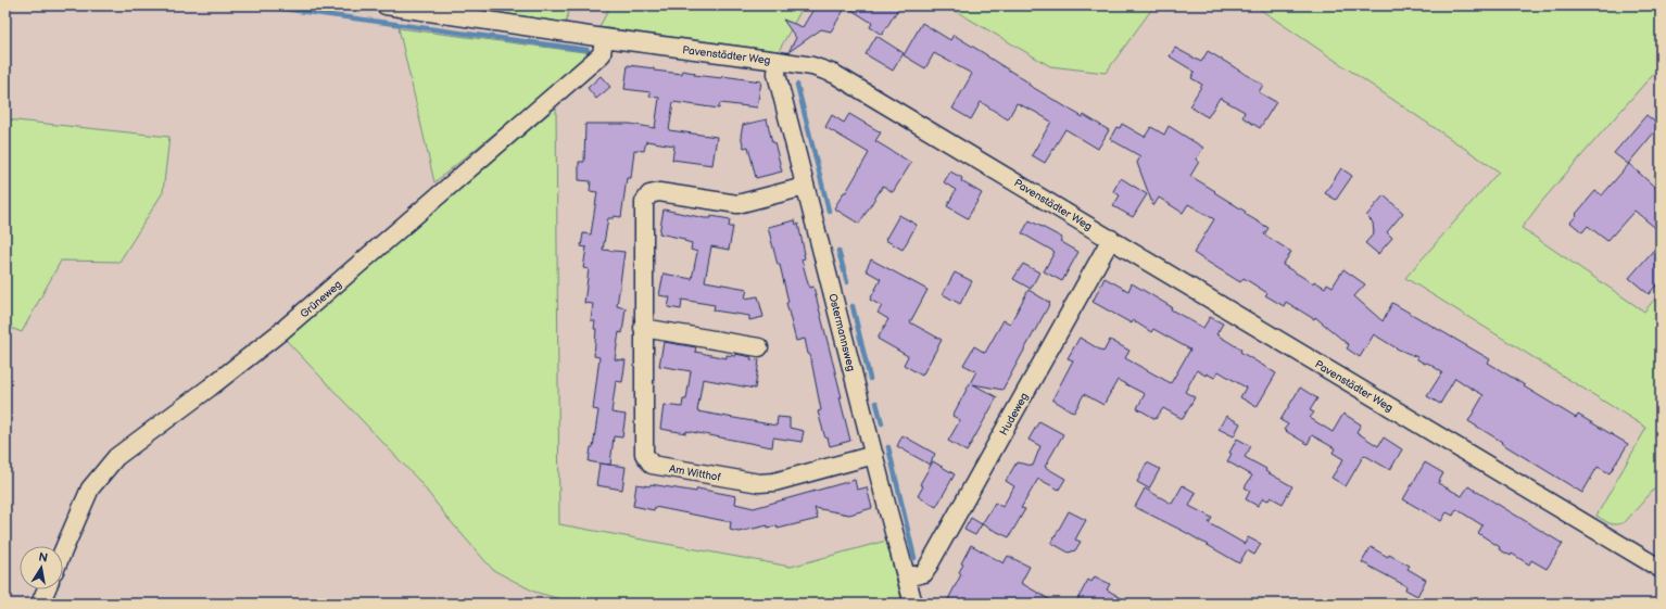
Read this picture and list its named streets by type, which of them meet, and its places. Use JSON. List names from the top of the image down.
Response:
{
  "streets": {
    "street": [
      "Pavenstädter Weg",
      "Grüneweg",
      "Ostermannsweg",
      "Hudeweg",
      "Am Witthof"
    ]
  },
  "crossings": [
    ["Pavenstädter Weg", "Grüneweg"],
    ["Pavenstädter Weg", "Ostermannsweg"],
    ["Pavenstädter Weg", "Hudeweg"],
    ["Ostermannsweg", "Hudeweg"],
    ["Ostermannsweg", "Am Witthof"]
  ],
  "north": "top"
}
